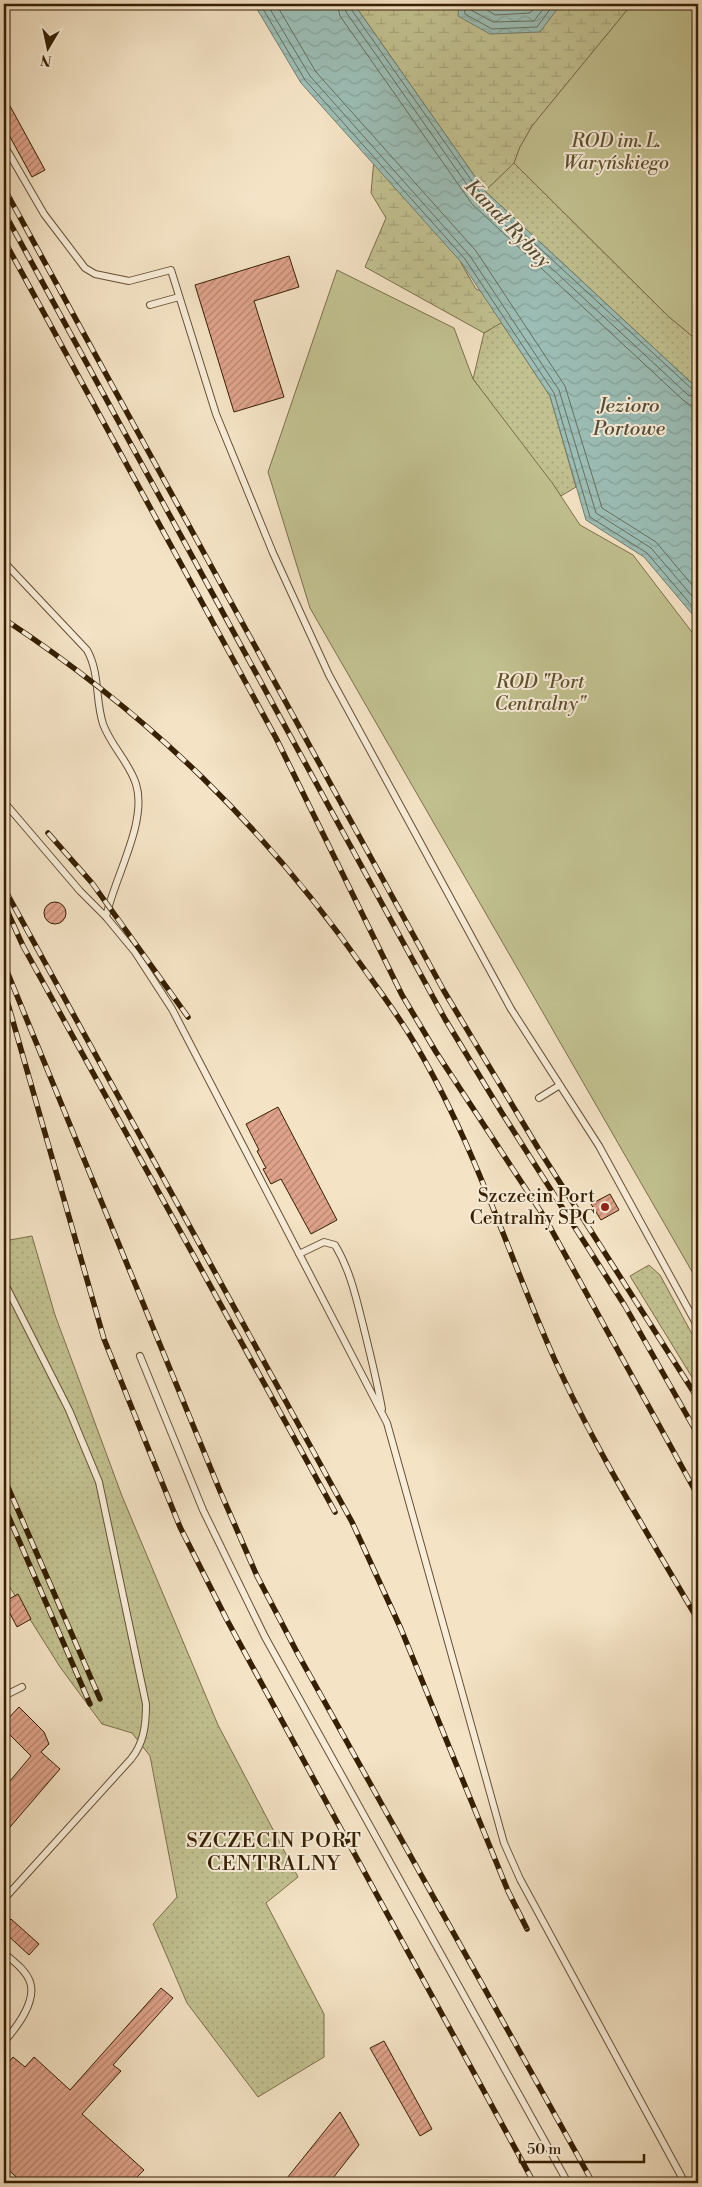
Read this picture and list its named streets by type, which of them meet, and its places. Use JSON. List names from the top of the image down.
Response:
{
  "districts": ["SZCZECIN PORT CENTRALNY"],
  "water": ["Kanał Rybny", "Jezioro Portowe"],
  "parks": ["ROD im. L. Waryńskiego", "ROD \"Port Centralny\""],
  "places": ["Szczecin Port Centralny SPC"],
  "scale_bar": "50 m",
  "north": "bottom"
}
